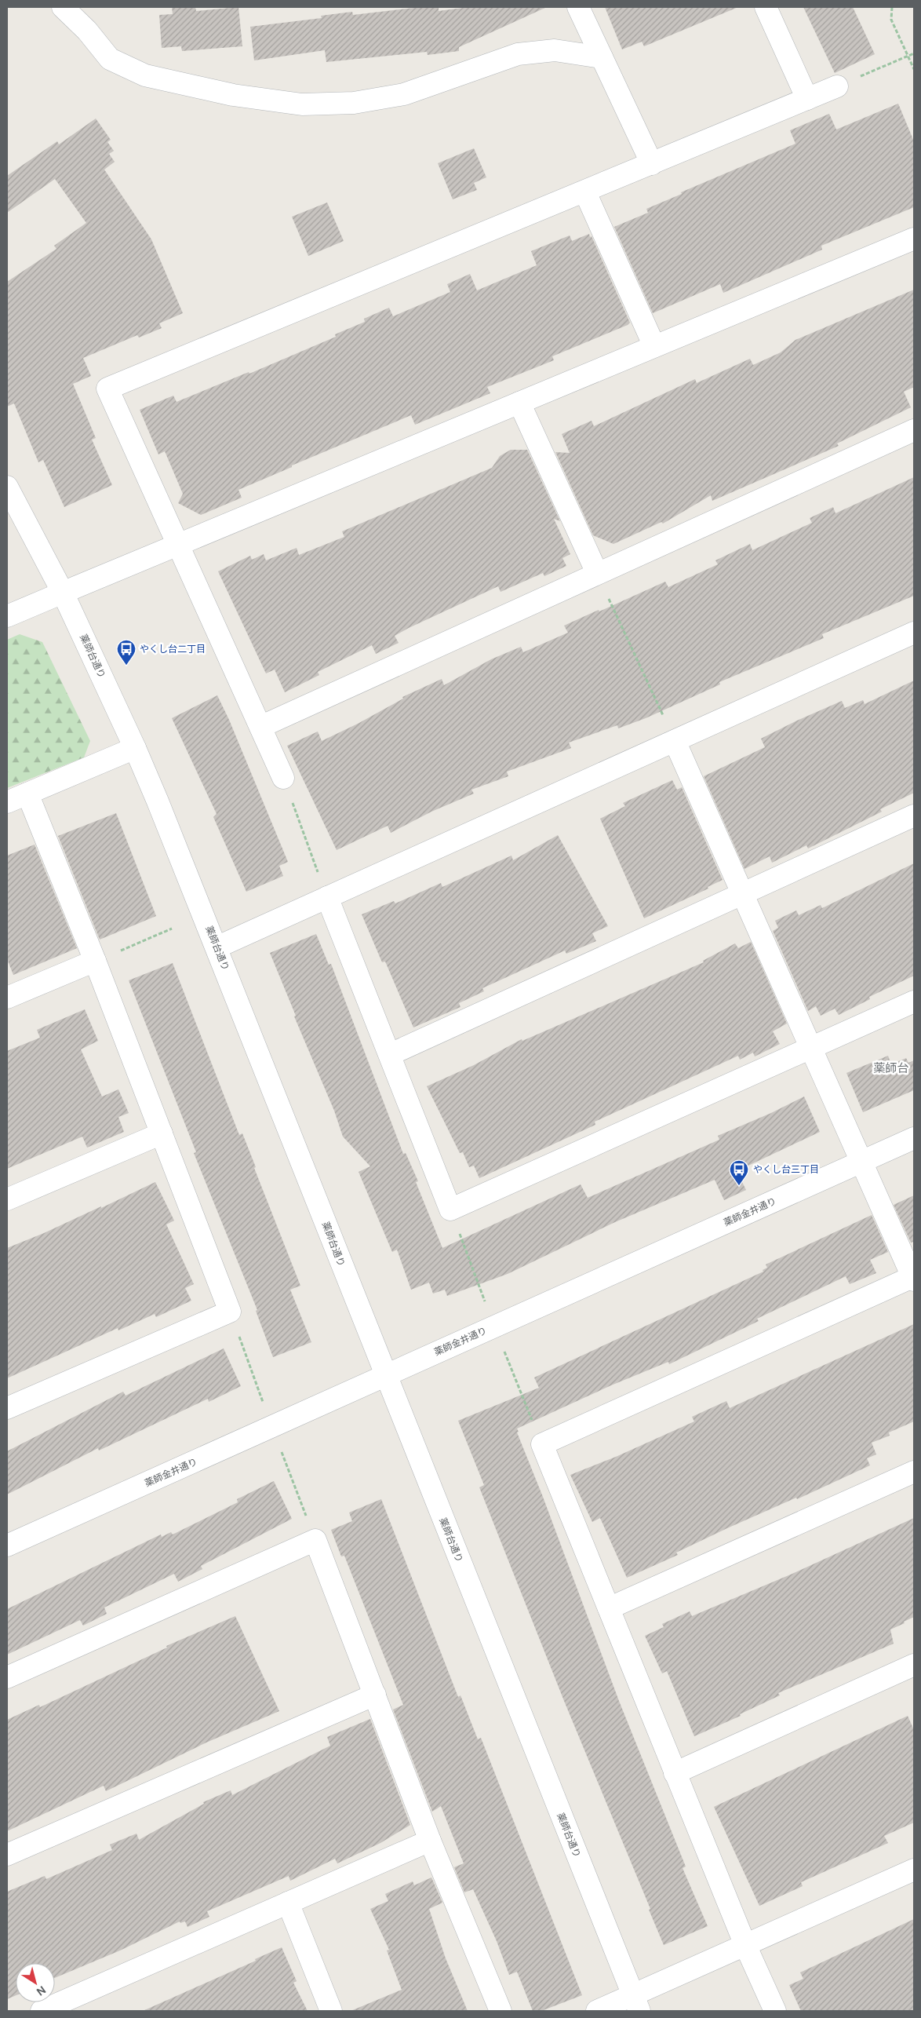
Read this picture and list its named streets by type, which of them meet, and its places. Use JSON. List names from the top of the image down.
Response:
{
  "streets": {
    "street": ["薬師台通り", "薬師金井通り"]
  },
  "crossings": [
    ["薬師台通り", "薬師金井通り"]
  ],
  "districts": ["薬師台"],
  "places": {
    "bus stop": ["やくし台二丁目", "やくし台三丁目"]
  },
  "north": "bottom right"
}
